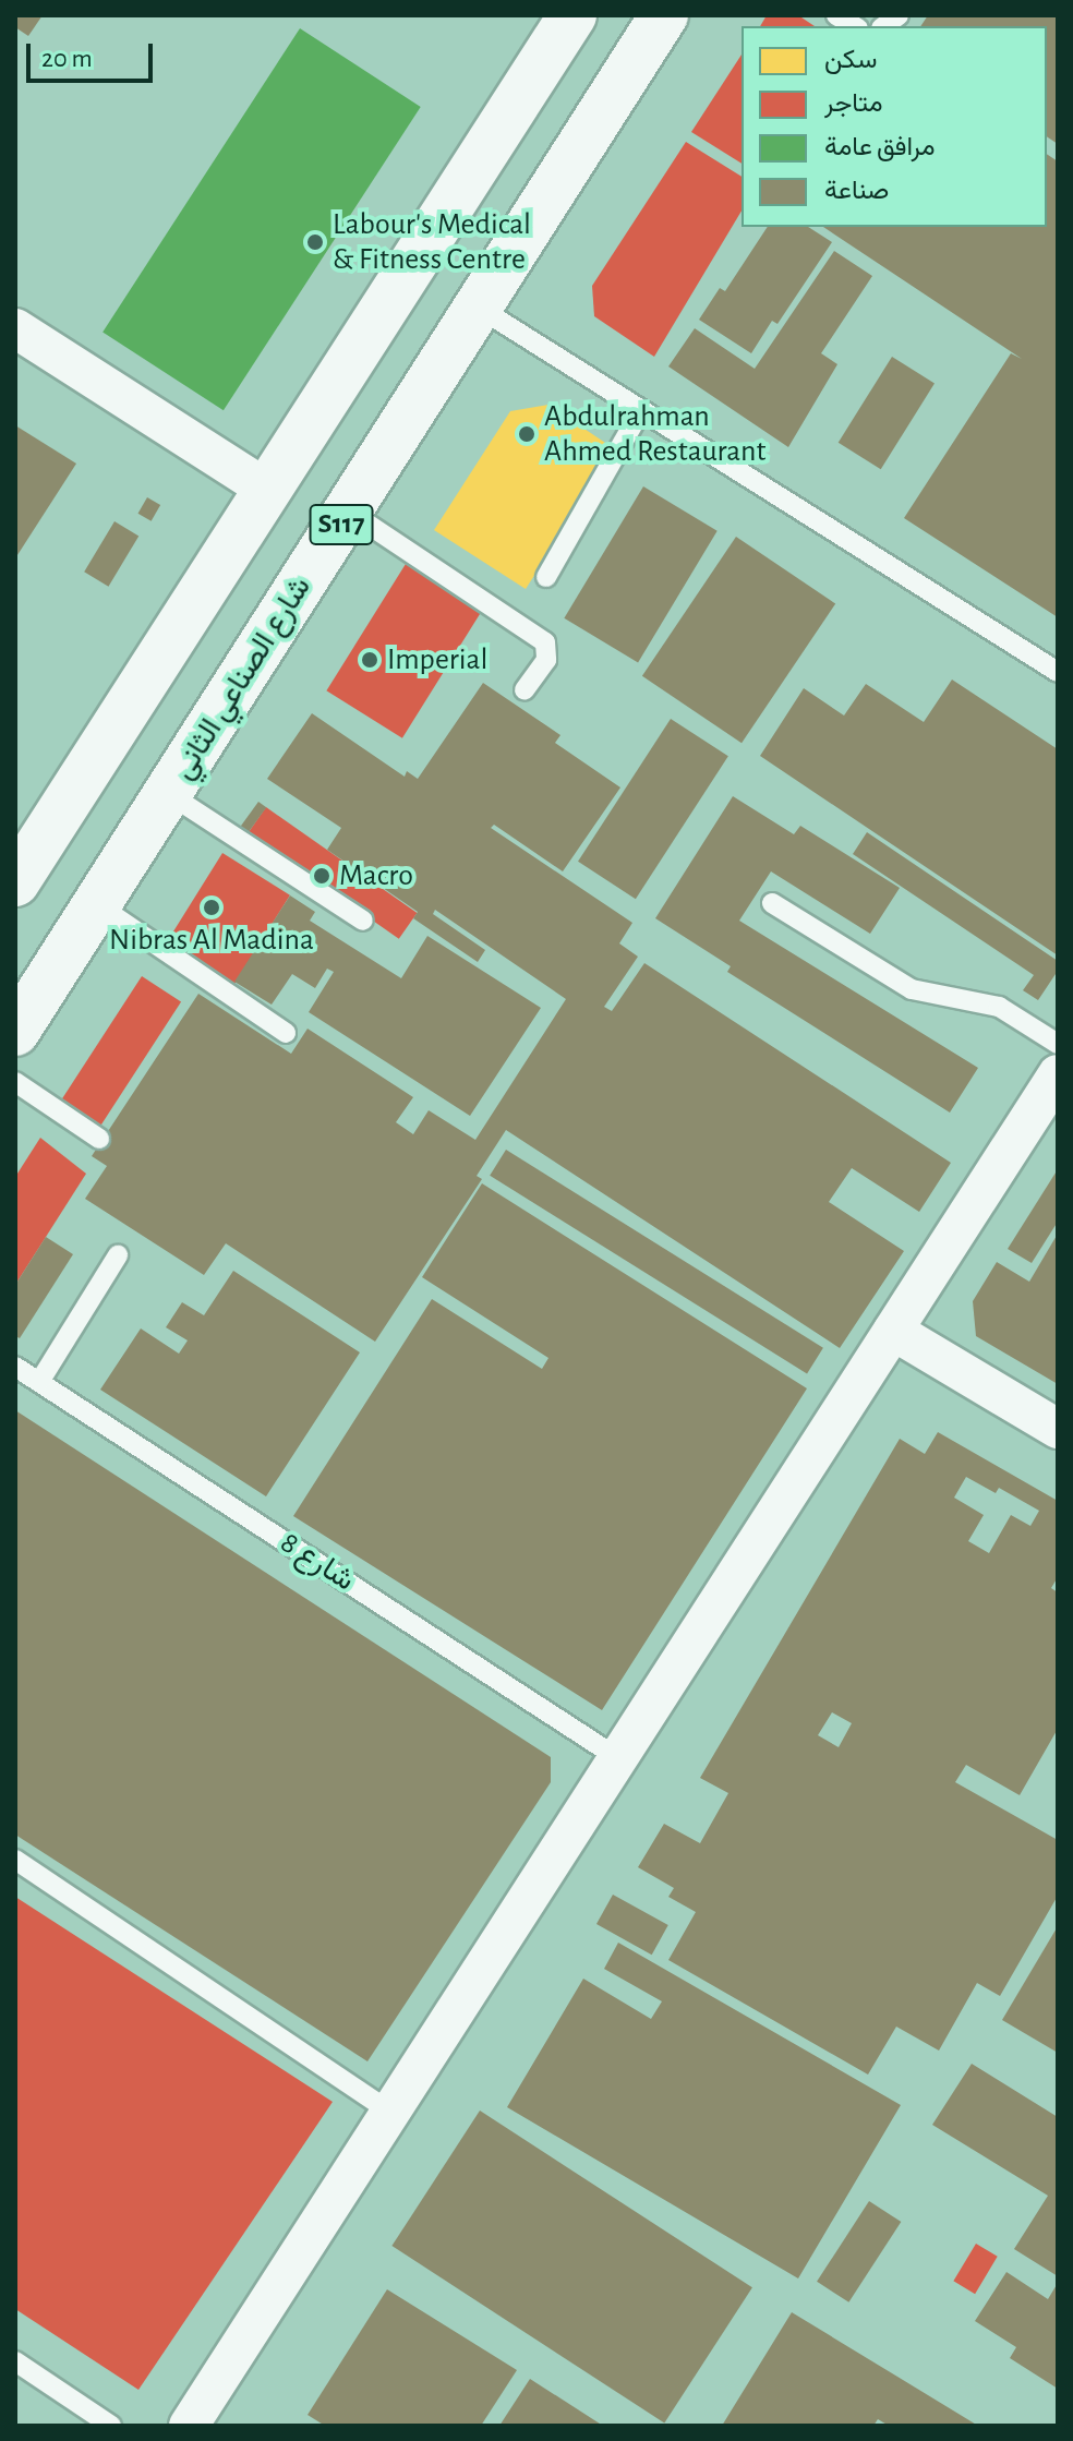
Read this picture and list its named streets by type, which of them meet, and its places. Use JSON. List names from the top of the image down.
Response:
{
  "streets": {
    "main road": ["S117", "شارع الصناعي الثاني"],
    "lane": ["شارع 8"]
  },
  "places": [
    "Labour's Medical & Fitness Centre",
    "Abdulrahman Ahmed Restaurant",
    "Imperial",
    "Macro",
    "Nibras Al Madina"
  ],
  "legend": [
    "سكن",
    "متاجر",
    "مرافق عامة",
    "صناعة"
  ],
  "scale_bar": "20 m"
}
